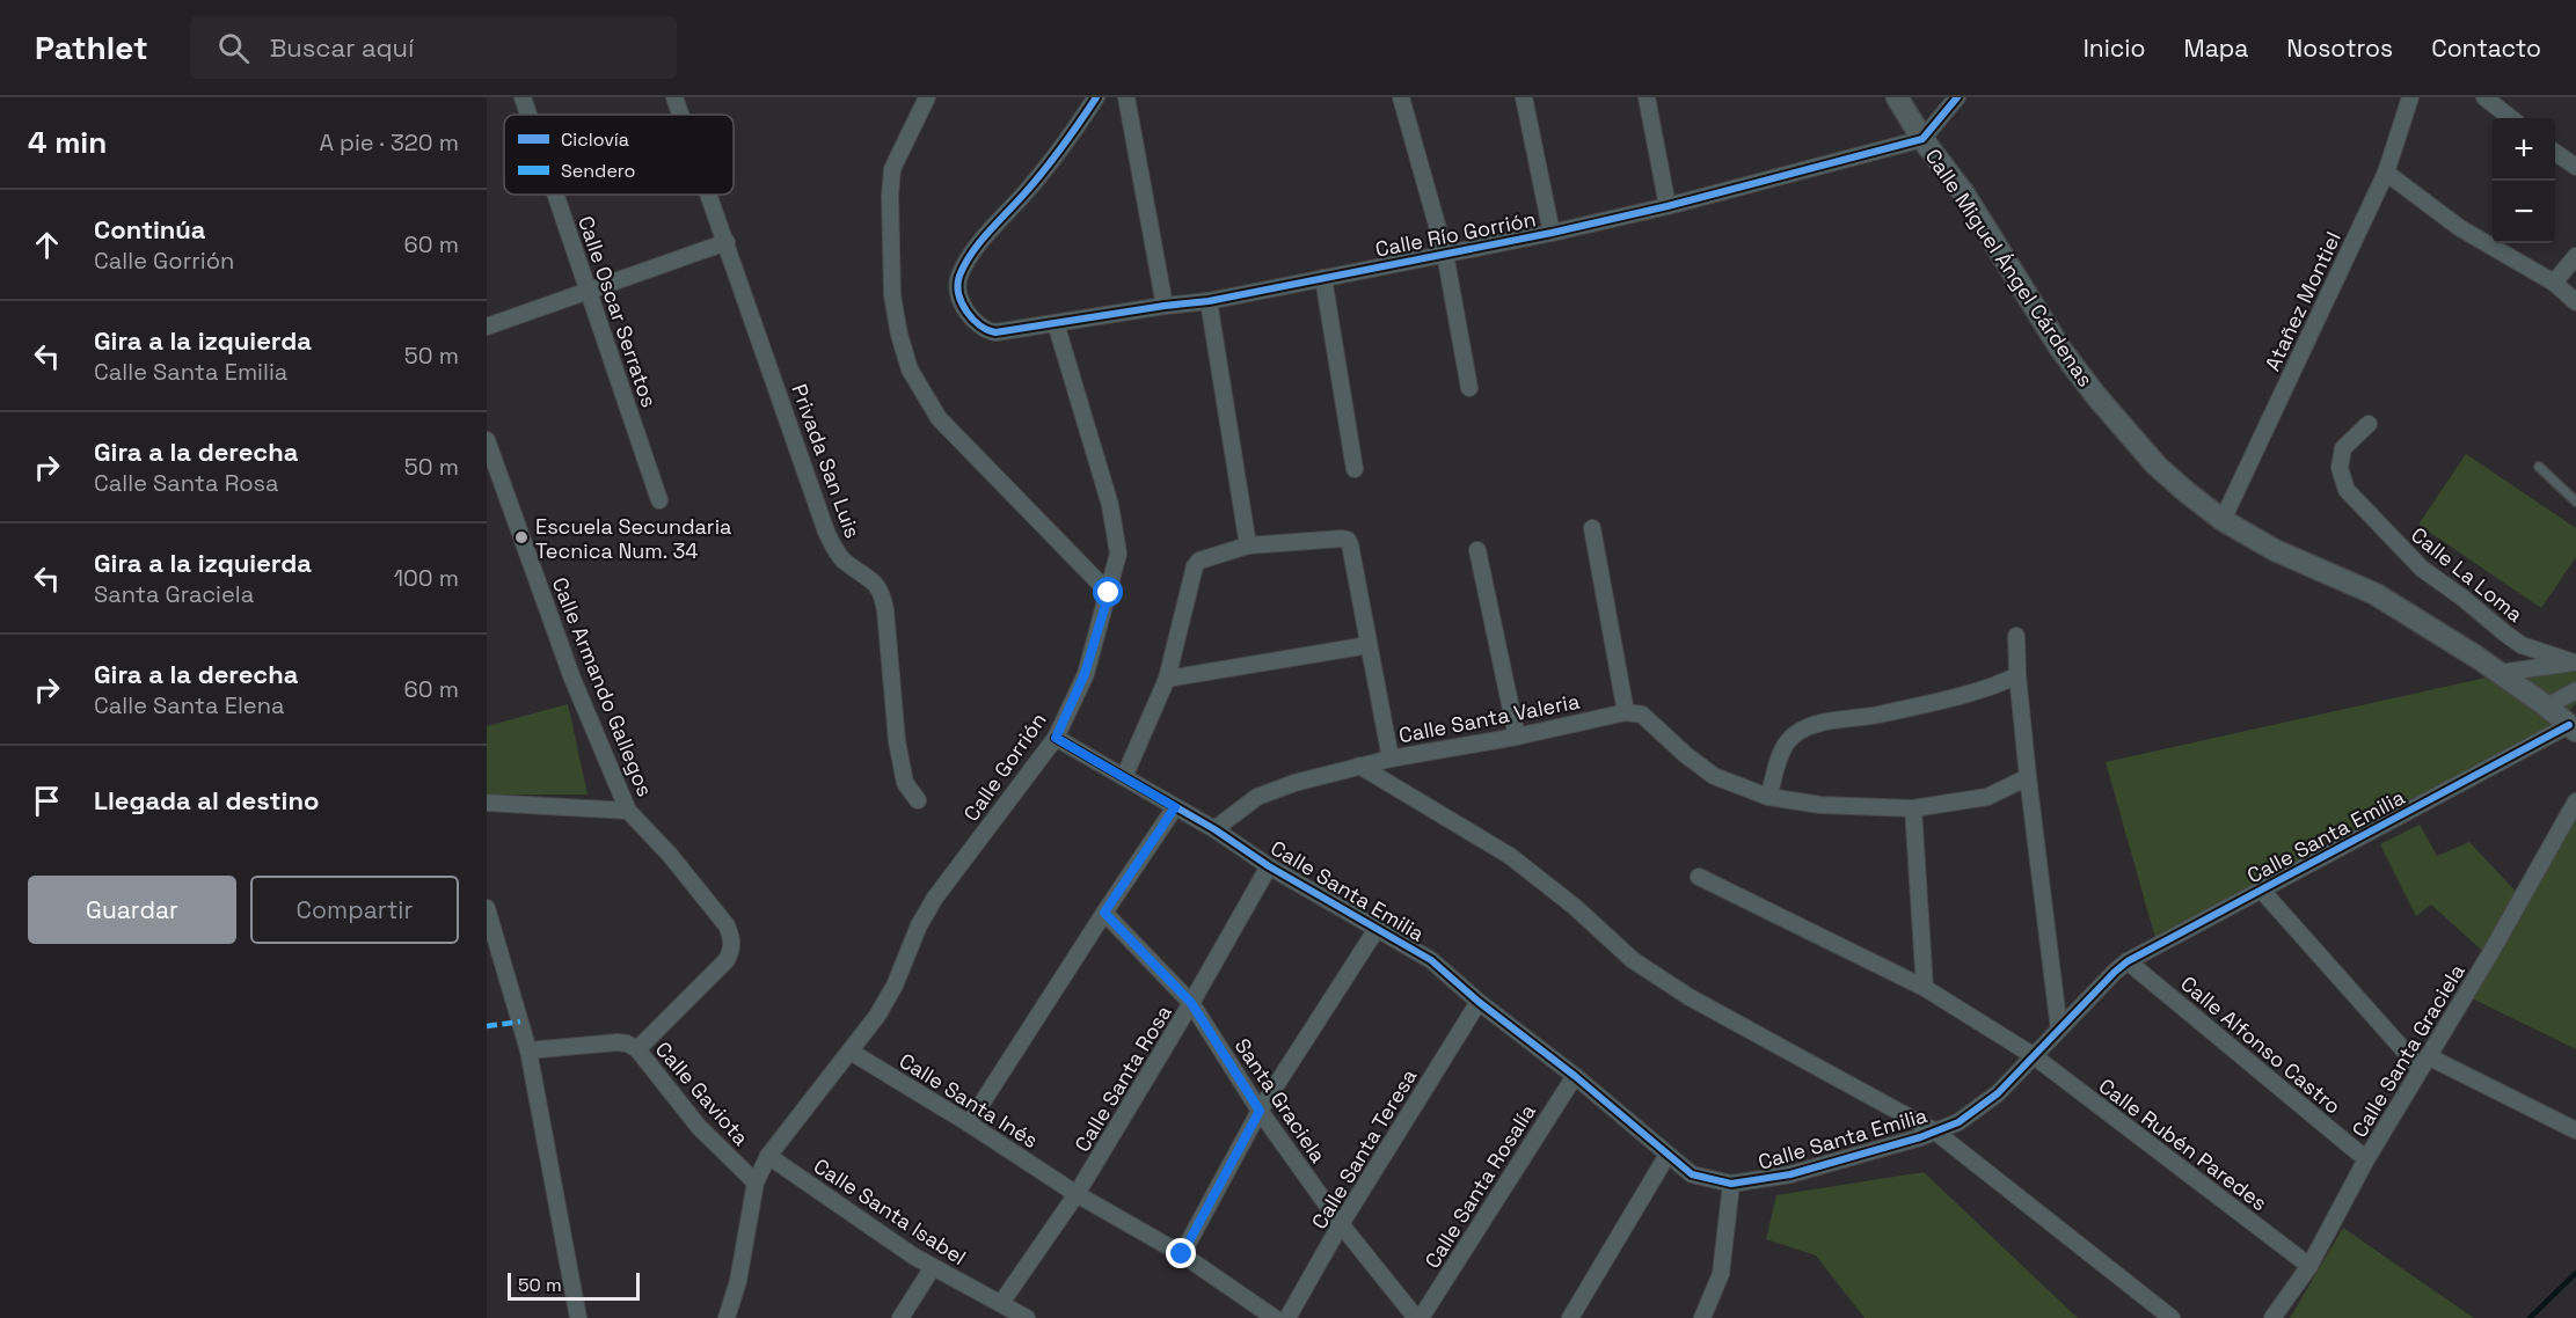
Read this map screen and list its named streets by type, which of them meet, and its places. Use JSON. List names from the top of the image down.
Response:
{
  "streets": {
    "street": [
      "Calle Río Gorrión",
      "Calle Miguel Ángel Cárdenas",
      "Atañez Montiel",
      "Calle Oscar Serratos",
      "Privada San Luis",
      "Calle La Loma",
      "Calle Armando Gallegos",
      "Calle Santa Valeria",
      "Calle Gorrión",
      "Calle Santa Emilia",
      "Calle Alfonso Castro",
      "Calle Santa Graciela",
      "Calle Santa Rosa",
      "Calle Gaviota",
      "Calle Santa Inés",
      "Santa Graciela",
      "Calle Rubén Paredes",
      "Calle Santa Teresa",
      "Calle Santa Rosalía",
      "Calle Santa Isabel"
    ]
  },
  "crossings": [
    ["Calle Río Gorrión", "Calle Miguel Ángel Cárdenas"],
    ["Calle Río Gorrión", "Calle Gorrión"],
    ["Calle Miguel Ángel Cárdenas", "Atañez Montiel"],
    ["Calle Miguel Ángel Cárdenas", "Calle Santa Emilia"],
    ["Calle Armando Gallegos", "Calle Gaviota"],
    ["Calle Santa Valeria", "Calle Santa Emilia"],
    ["Calle Gorrión", "Calle Santa Emilia"],
    ["Calle Gorrión", "Calle Gaviota"],
    ["Calle Gorrión", "Calle Santa Inés"],
    ["Calle Gorrión", "Calle Santa Isabel"],
    ["Calle Santa Emilia", "Calle Alfonso Castro"],
    ["Calle Santa Emilia", "Calle Santa Rosa"],
    ["Calle Santa Emilia", "Calle Rubén Paredes"],
    ["Calle Santa Emilia", "Calle Santa Teresa"],
    ["Calle Santa Emilia", "Calle Santa Rosalía"],
    ["Calle Alfonso Castro", "Calle Santa Graciela"],
    ["Calle Santa Graciela", "Calle Rubén Paredes"],
    ["Calle Santa Rosa", "Calle Santa Inés"],
    ["Calle Santa Rosa", "Santa Graciela"],
    ["Calle Santa Rosa", "Calle Santa Isabel"],
    ["Santa Graciela", "Calle Santa Teresa"],
    ["Santa Graciela", "Calle Santa Rosalía"]
  ],
  "places": ["Escuela Secundaria Tecnica Num. 34"],
  "legend": ["Ciclovía", "Sendero"],
  "scale_bar": "50 m",
  "page": {
    "header": "Pathlet",
    "search": "Buscar aquí",
    "nav": [
      "Inicio",
      "Mapa",
      "Nosotros",
      "Contacto"
    ],
    "heading": ["4 min", "A pie · 320 m"],
    "map_buttons": ["+", "−"],
    "list": [
      ["Continúa", "Calle Gorrión", "60 m"],
      ["Gira a la izquierda", "Calle Santa Emilia", "50 m"],
      ["Gira a la derecha", "Calle Santa Rosa", "50 m"],
      ["Gira a la izquierda", "Santa Graciela", "100 m"],
      ["Gira a la derecha", "Calle Santa Elena", "60 m"],
      "Llegada al destino"
    ],
    "buttons": ["Guardar", "Compartir"],
    "scale": "50 m"
  }
}
